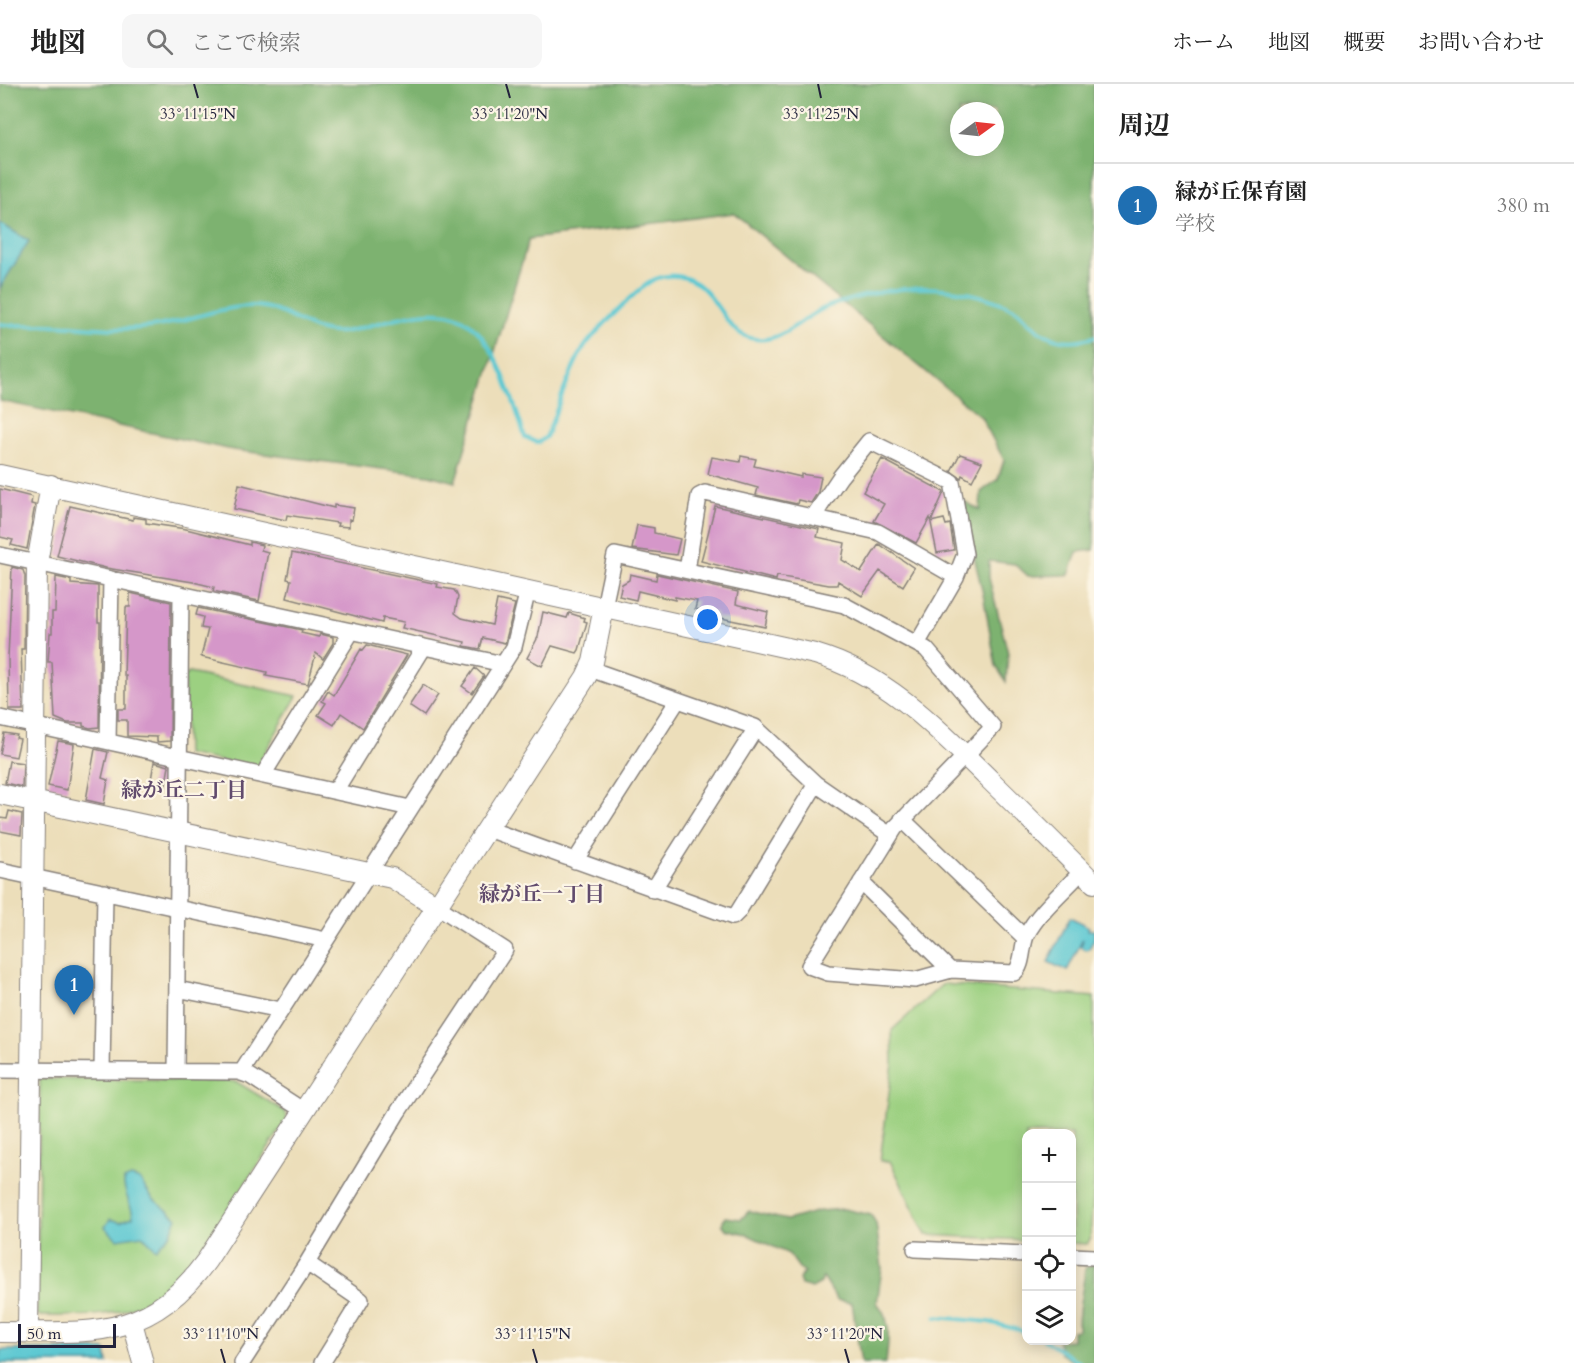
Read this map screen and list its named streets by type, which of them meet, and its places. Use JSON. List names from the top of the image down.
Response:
{
  "districts": ["緑が丘二丁目", "緑が丘一丁目"],
  "scale_bar": "50 m",
  "north": "right",
  "page": {
    "header": "地図",
    "search": "ここで検索",
    "nav": [
      "ホーム",
      "地図",
      "概要",
      "お問い合わせ"
    ],
    "heading": "周辺",
    "list": [
      {
        "mark": "1",
        "name": "緑が丘保育園",
        "note": "学校",
        "value": "380 m"
      }
    ],
    "pins": "1",
    "map_buttons": ["+", "−"],
    "scale": "50 m"
  },
  "coordinates": [
    "33°11'15\"N",
    "33°11'20\"N",
    "33°11'25\"N",
    "33°11'10\"N"
  ]
}
